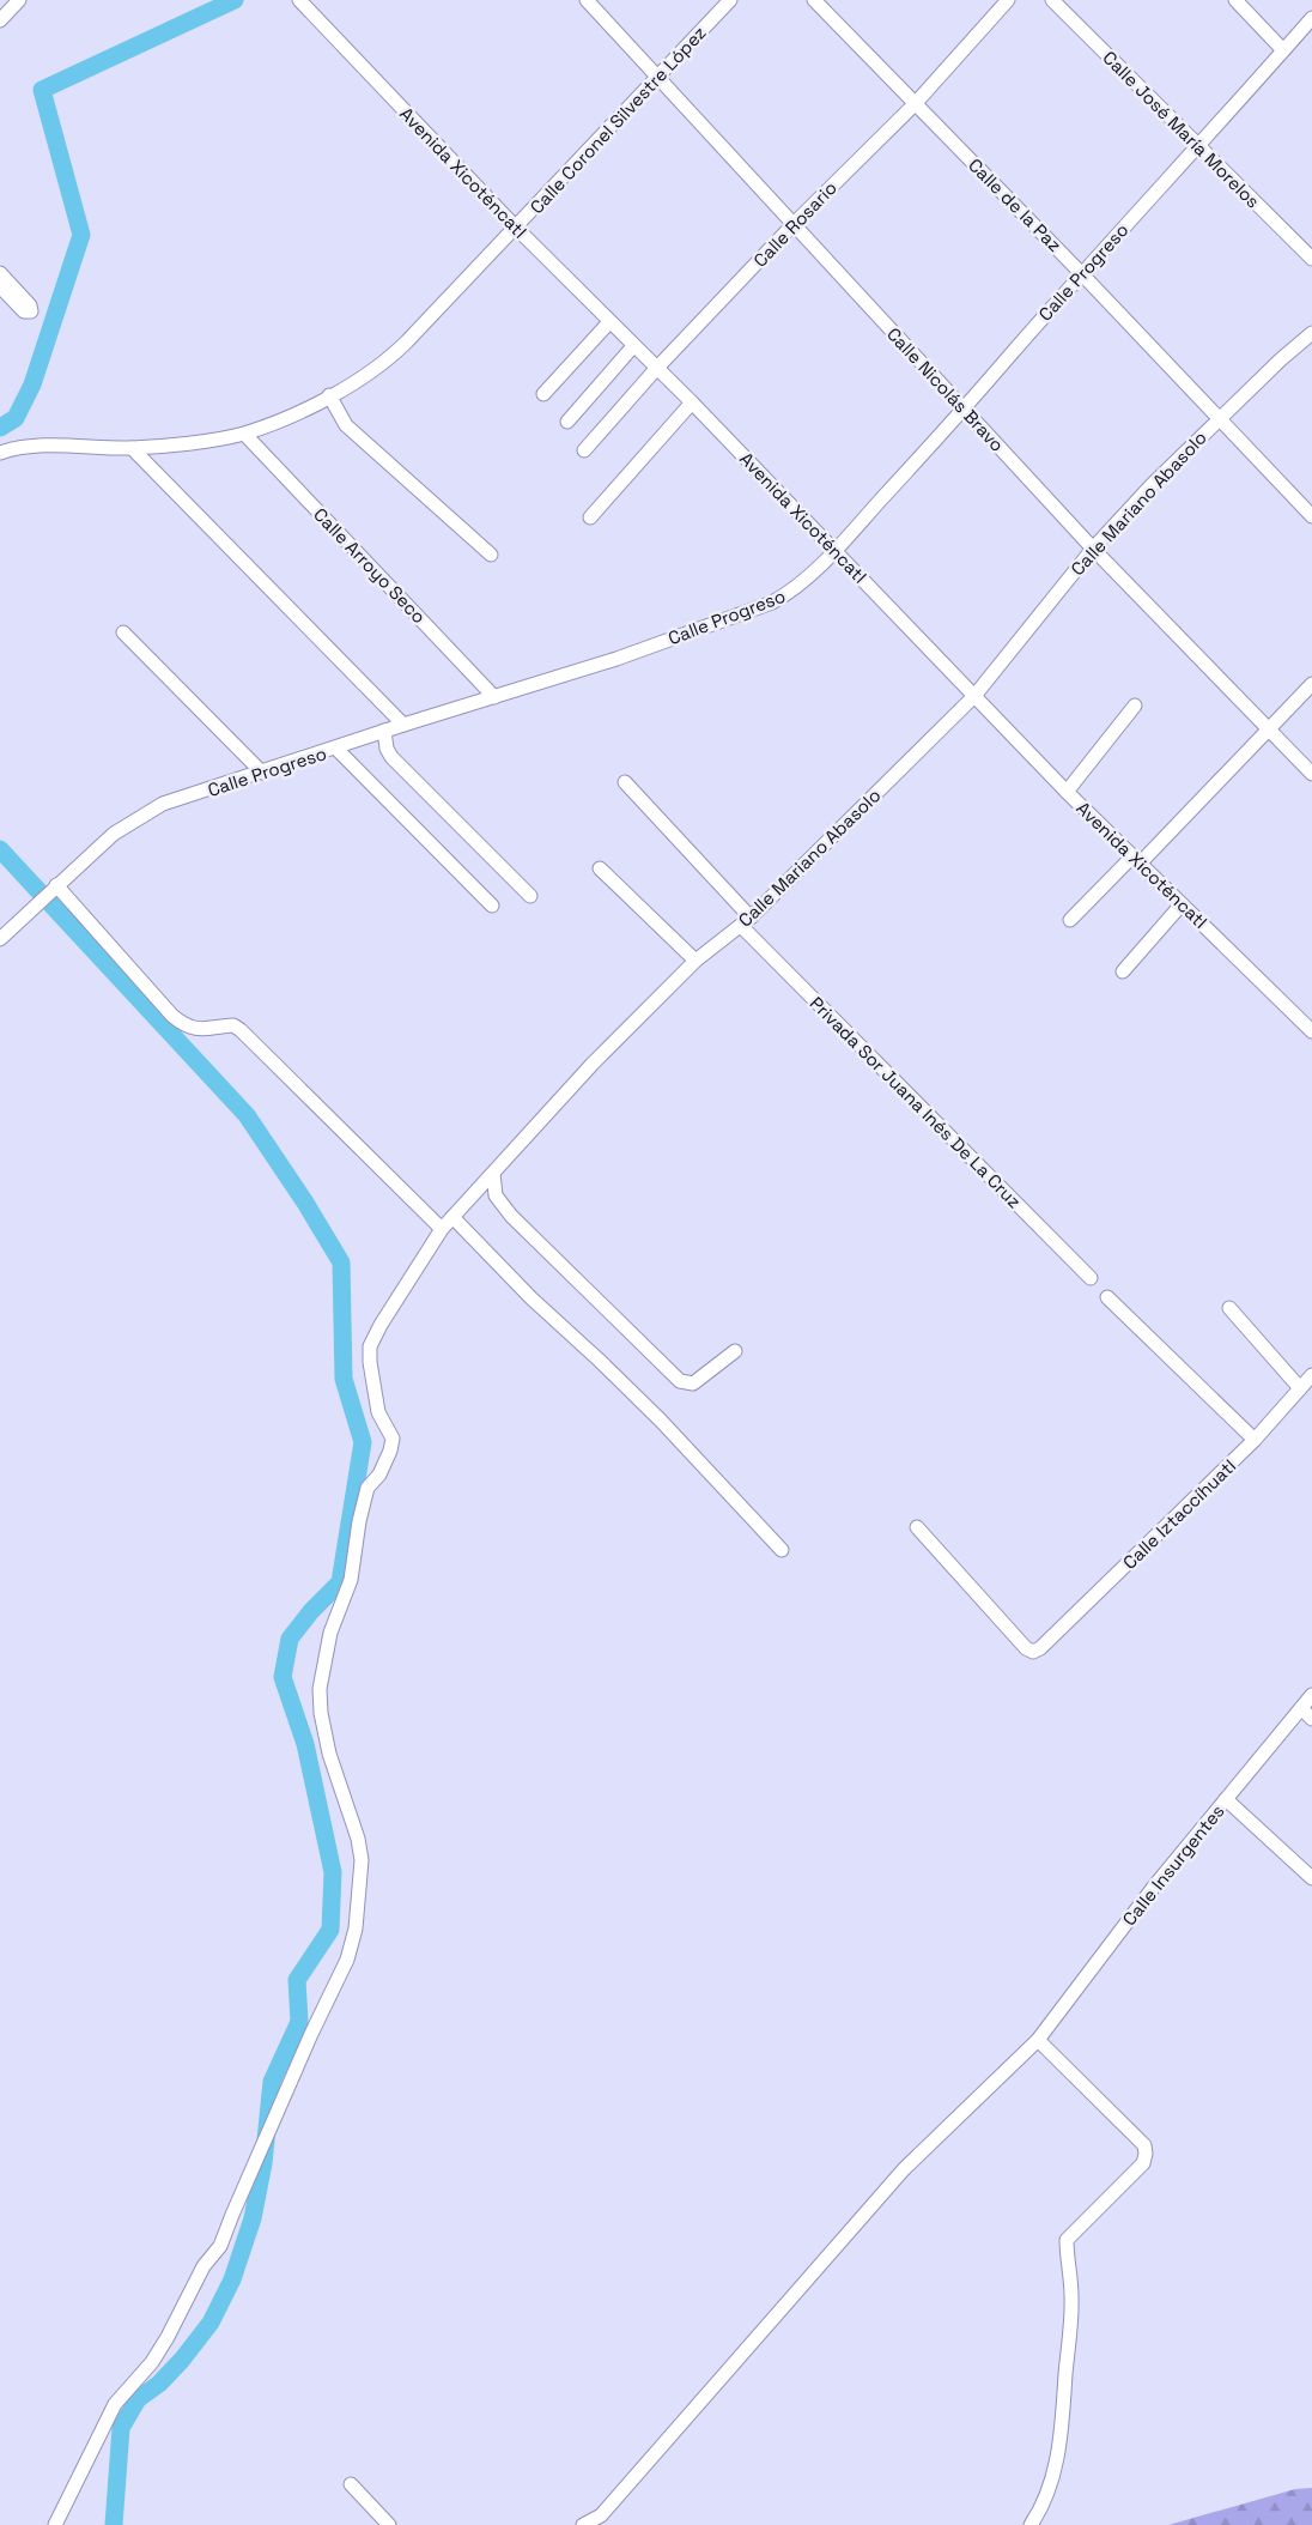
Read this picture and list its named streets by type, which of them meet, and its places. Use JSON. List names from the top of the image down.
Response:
{
  "streets": {
    "street": [
      "Calle Coronel Silvestre López",
      "Calle José María Morelos",
      "Avenida Xicoténcatl",
      "Calle de la Paz",
      "Calle Rosario",
      "Calle Progreso",
      "Calle Nicolás Bravo",
      "Calle Mariano Abasolo",
      "Calle Arroyo Seco",
      "Privada Sor Juana Inés De La Cruz",
      "Calle Iztaccíhuatl",
      "Calle Insurgentes"
    ]
  },
  "crossings": [
    ["Calle Coronel Silvestre López", "Avenida Xicoténcatl"],
    ["Calle Coronel Silvestre López", "Calle Nicolás Bravo"],
    ["Calle Coronel Silvestre López", "Calle Arroyo Seco"],
    ["Calle José María Morelos", "Calle Progreso"],
    ["Avenida Xicoténcatl", "Calle Rosario"],
    ["Avenida Xicoténcatl", "Calle Progreso"],
    ["Avenida Xicoténcatl", "Calle Mariano Abasolo"],
    ["Calle de la Paz", "Calle Rosario"],
    ["Calle de la Paz", "Calle Progreso"],
    ["Calle de la Paz", "Calle Mariano Abasolo"],
    ["Calle Rosario", "Calle Nicolás Bravo"],
    ["Calle Progreso", "Calle Nicolás Bravo"],
    ["Calle Progreso", "Calle Arroyo Seco"],
    ["Calle Nicolás Bravo", "Calle Mariano Abasolo"],
    ["Calle Mariano Abasolo", "Privada Sor Juana Inés De La Cruz"]
  ]
}
